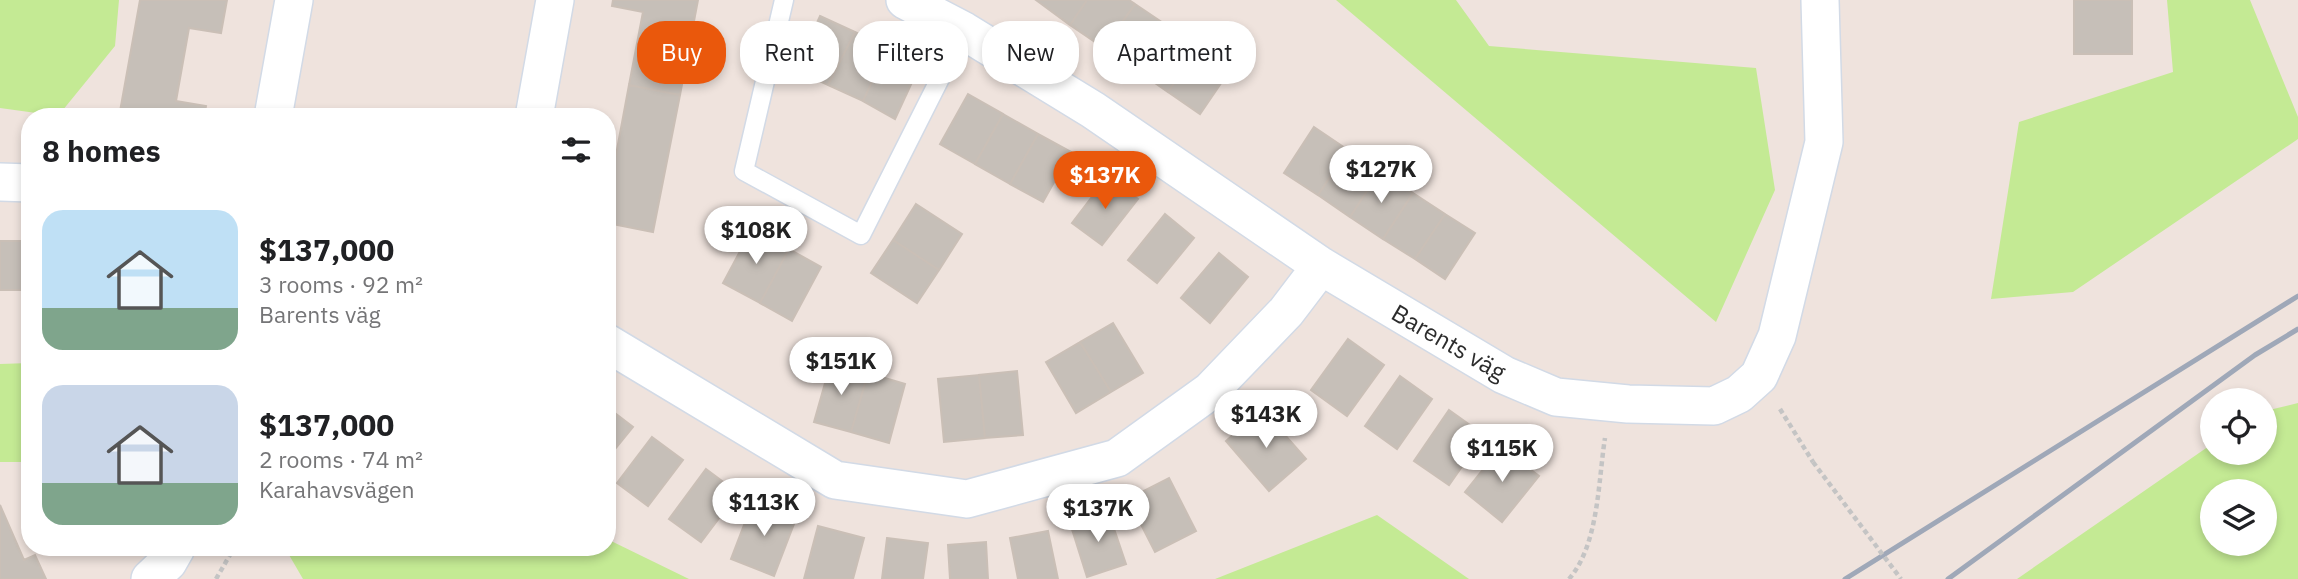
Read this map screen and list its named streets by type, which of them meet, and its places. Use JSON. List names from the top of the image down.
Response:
{
  "streets": {
    "street": ["Barents väg"]
  },
  "page": {
    "chip": [
      "Buy",
      "Rent",
      "Filters",
      "New",
      "Apartment"
    ],
    "heading": "8 homes",
    "price": [
      "$127K",
      "$137K",
      "$108K",
      "$151K",
      "$143K",
      "$115K",
      "$113K",
      "$137K"
    ],
    "list": [
      {
        "name": "$137,000",
        "note": "3 rooms · 92 m² · Barents väg"
      },
      {
        "name": "$137,000",
        "note": "2 rooms · 74 m² · Karahavsvägen"
      }
    ]
  }
}
